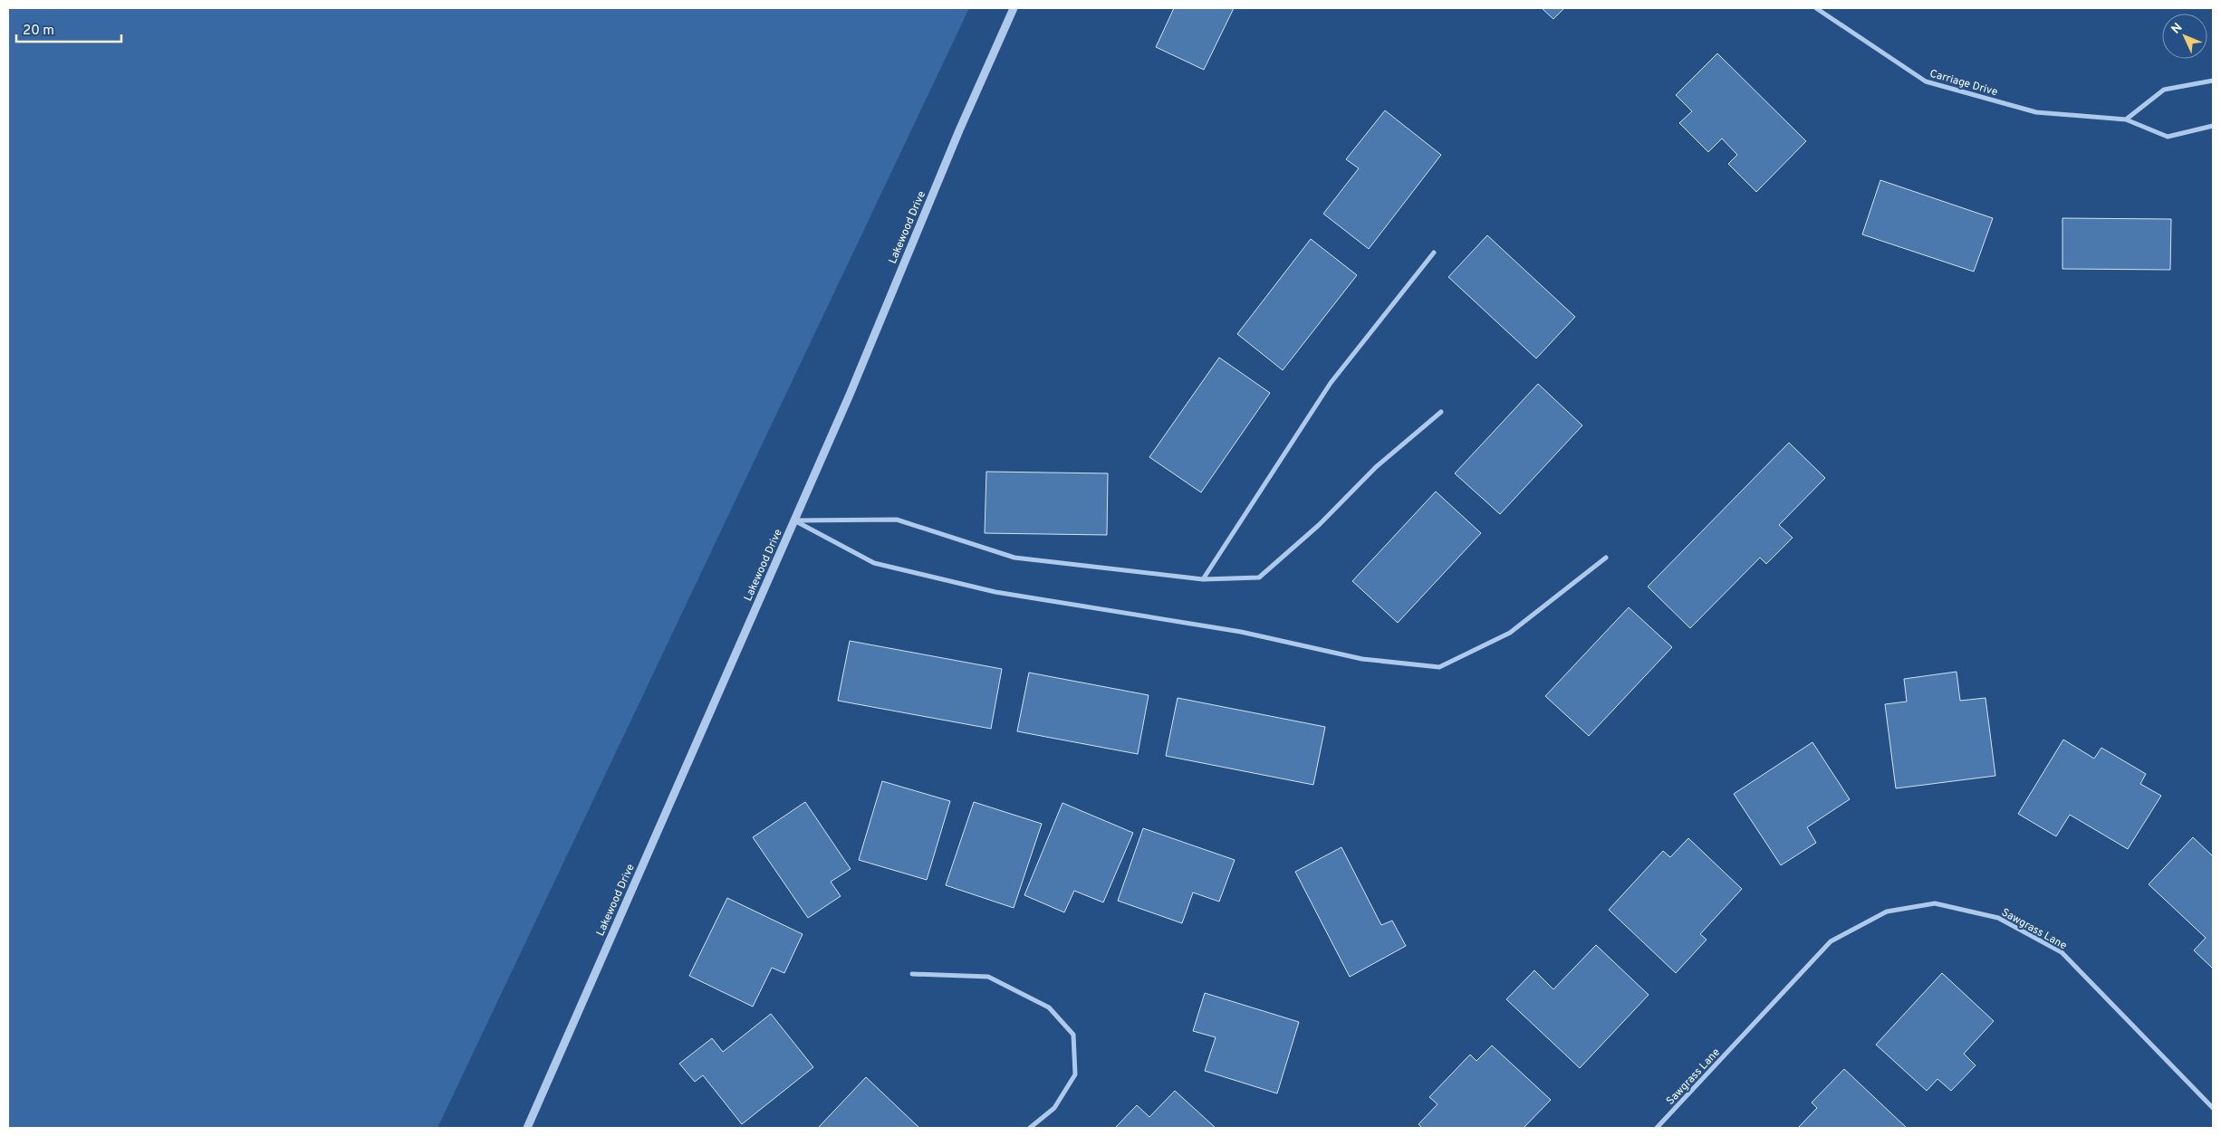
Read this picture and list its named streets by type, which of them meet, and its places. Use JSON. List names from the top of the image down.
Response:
{
  "streets": {
    "street": ["Carriage Drive", "Lakewood Drive", "Sawgrass Lane"]
  },
  "scale_bar": "20 m",
  "north": "top left"
}
